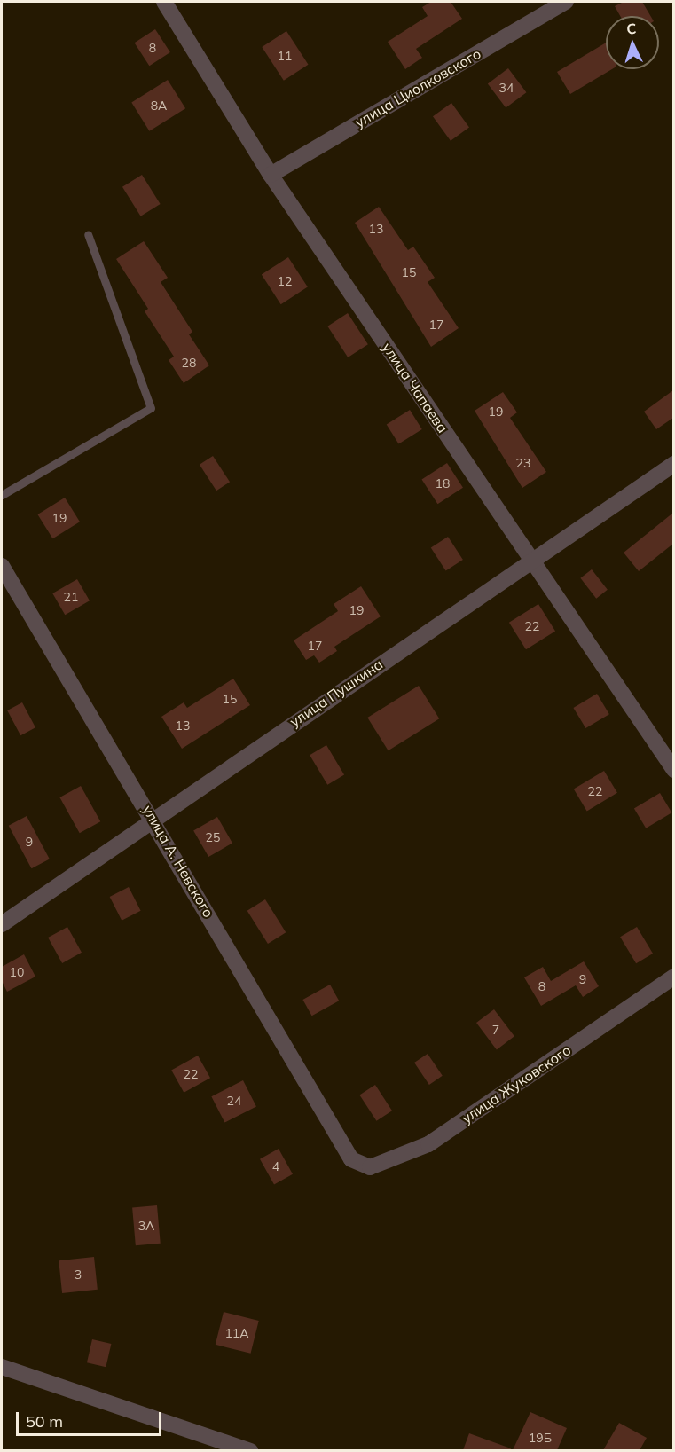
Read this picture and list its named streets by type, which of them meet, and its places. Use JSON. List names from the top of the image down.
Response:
{
  "streets": {
    "street": [
      "улица Циолковского",
      "улица Чапаева",
      "улица Пушкина",
      "улица А. Невского",
      "улица Жуковского"
    ]
  },
  "crossings": [
    ["улица Циолковского", "улица Чапаева"],
    ["улица Чапаева", "улица Пушкина"],
    ["улица Пушкина", "улица А. Невского"],
    ["улица А. Невского", "улица Жуковского"]
  ],
  "house_numbers": [
    "8",
    "11",
    "34",
    "8А",
    "13",
    "15",
    "12",
    "17",
    "28",
    "19",
    "23",
    "18",
    "19",
    "21",
    "19",
    "22",
    "17",
    "15",
    "13",
    "22",
    "25",
    "9",
    "10",
    "9",
    "8",
    "7",
    "22",
    "24",
    "4",
    "3А",
    "3",
    "11А",
    "19Б"
  ],
  "scale_bar": "50 m",
  "north": "top"
}
